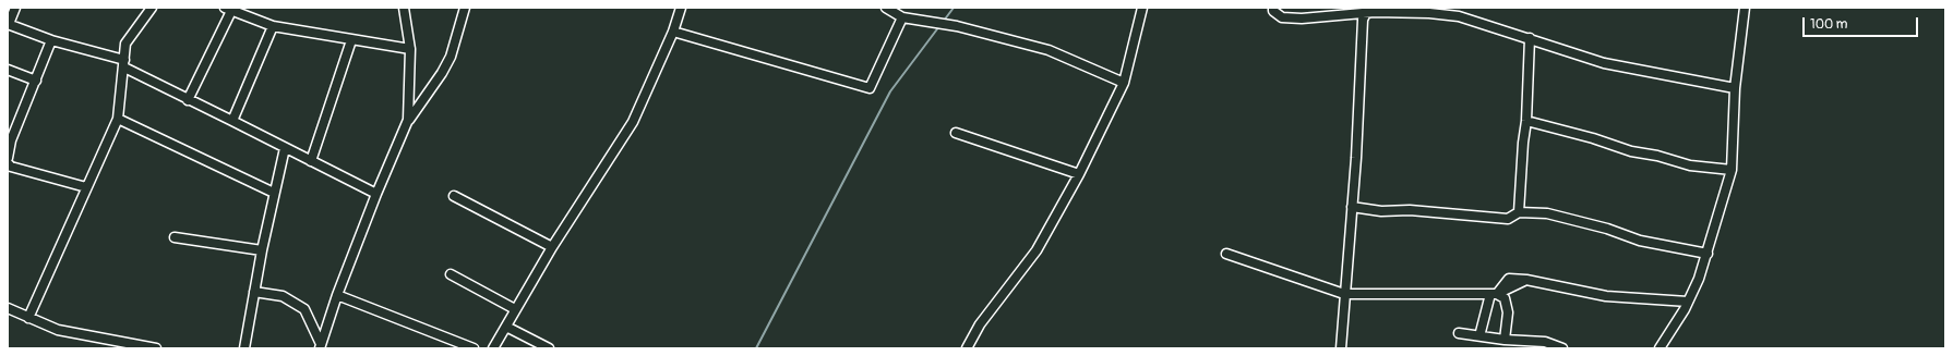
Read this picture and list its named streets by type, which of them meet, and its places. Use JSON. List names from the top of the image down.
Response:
{
  "scale_bar": "100 m"
}
